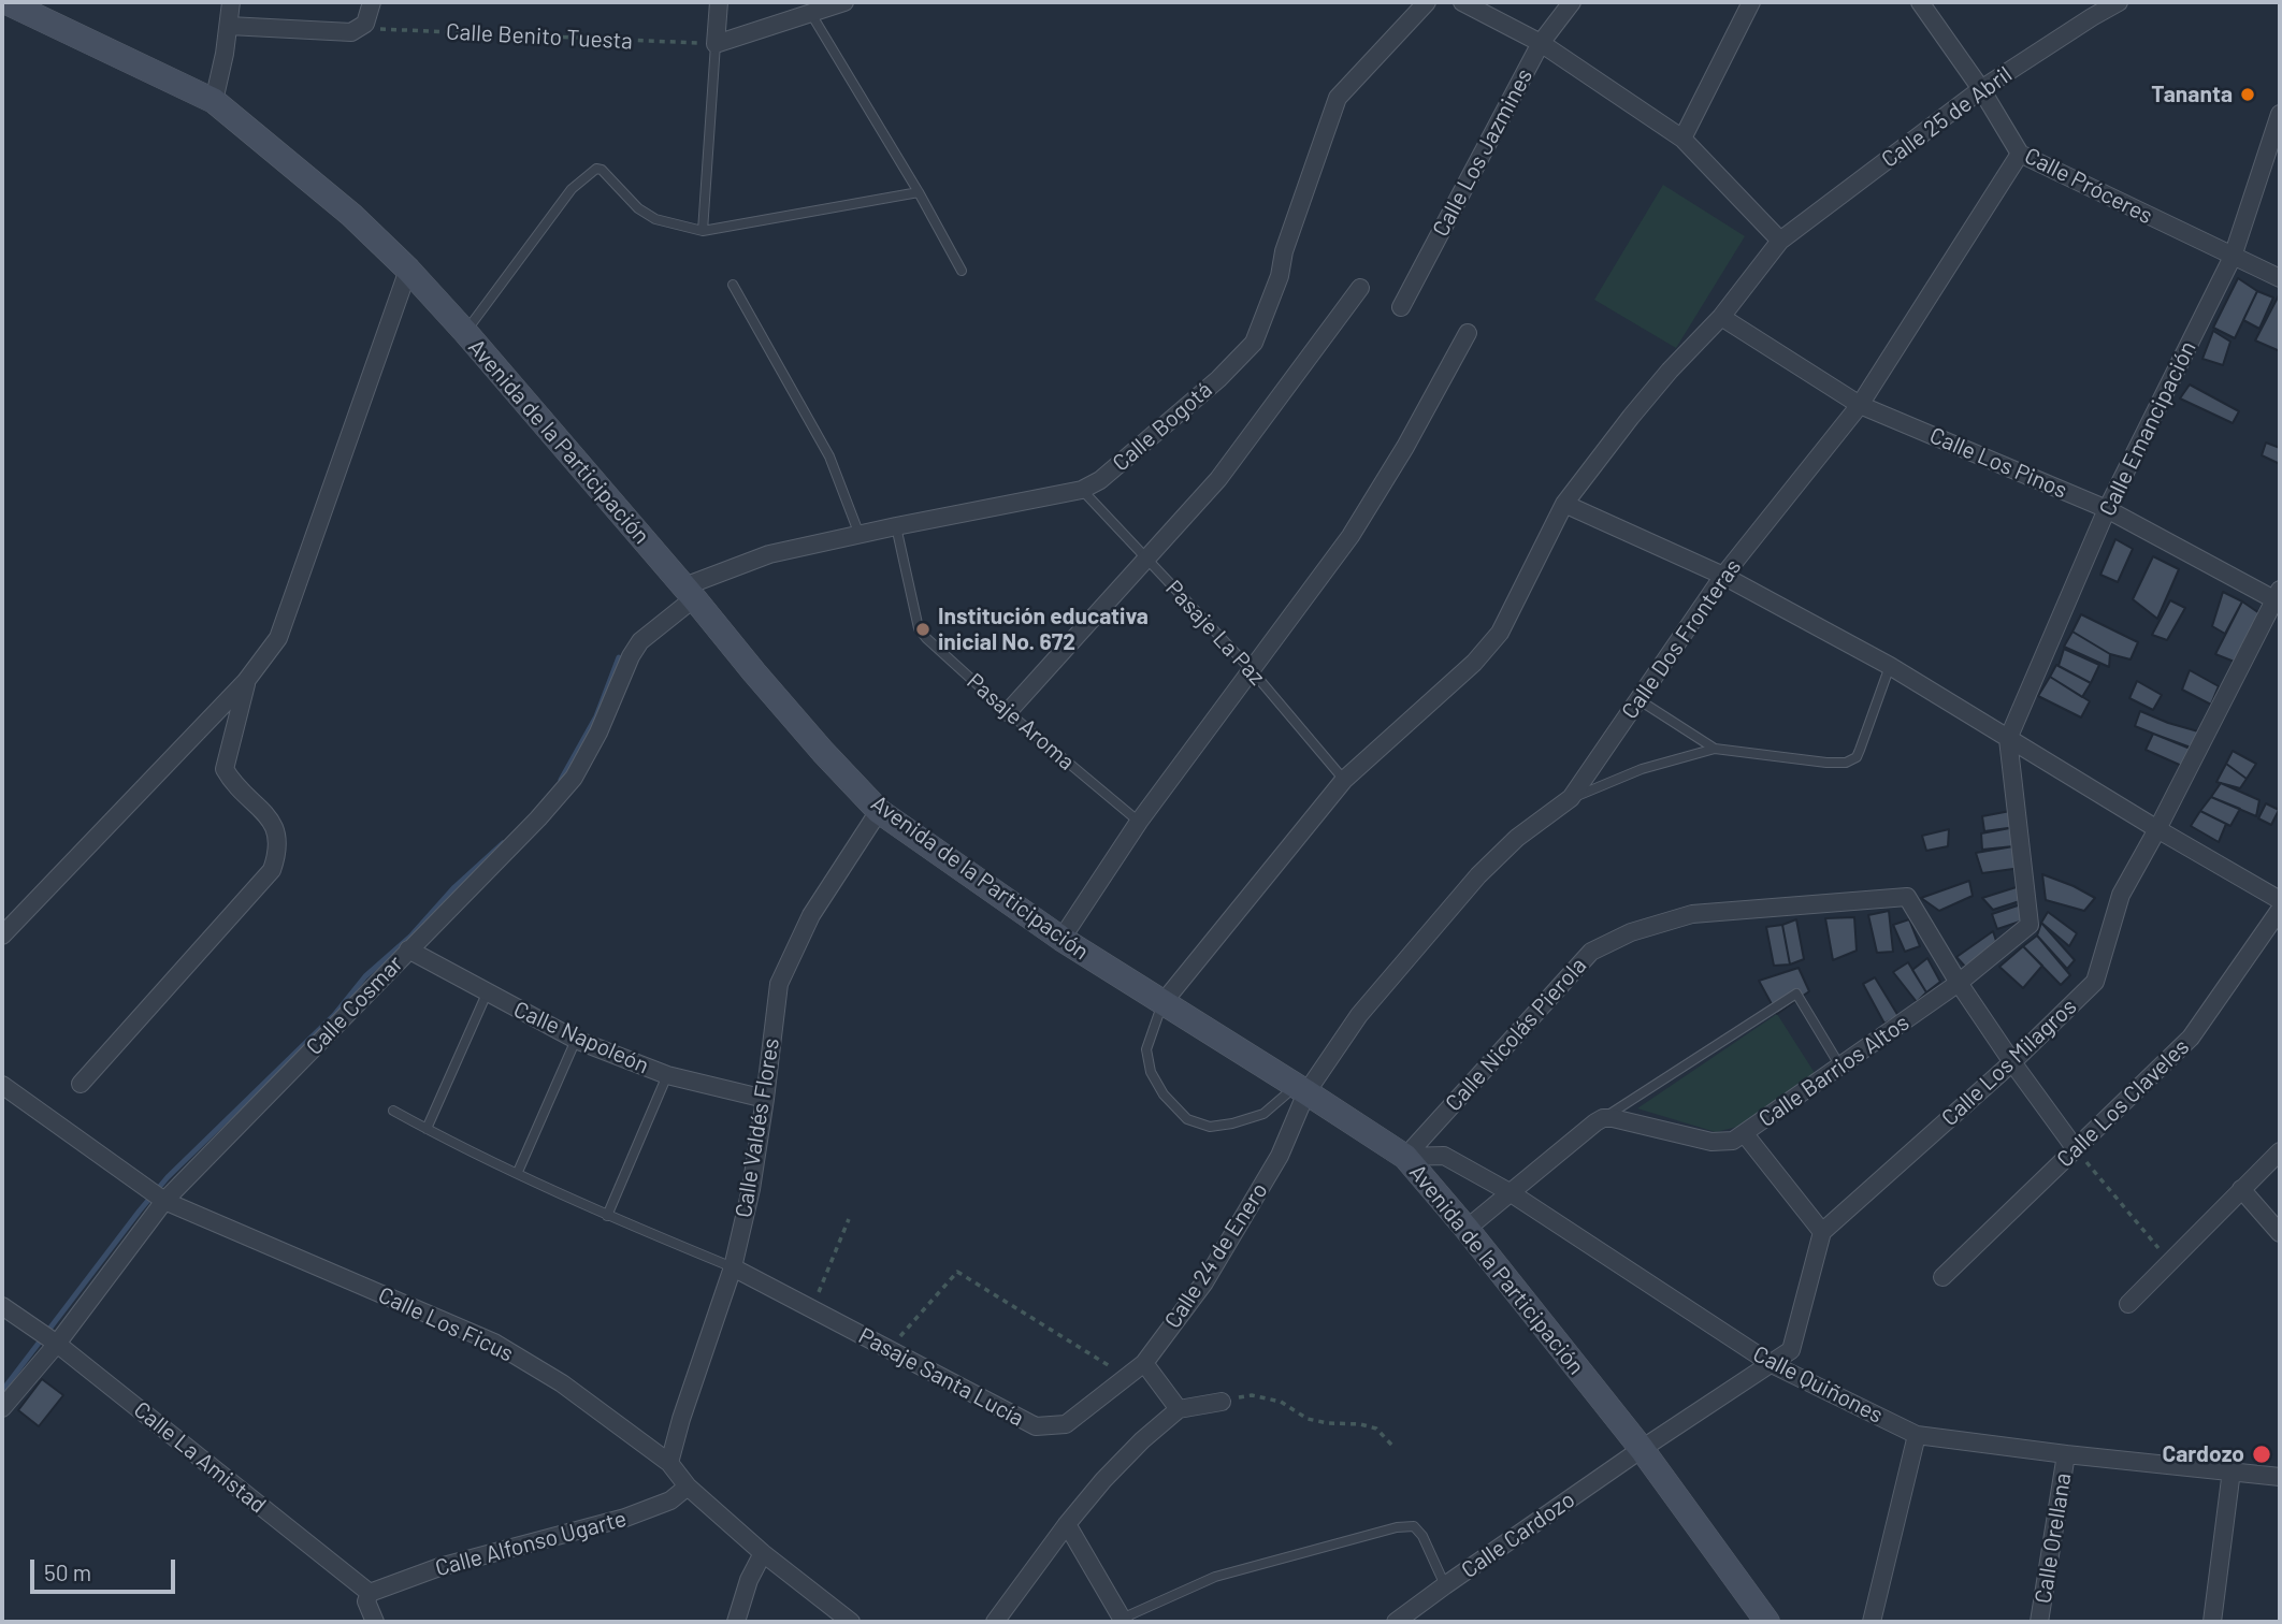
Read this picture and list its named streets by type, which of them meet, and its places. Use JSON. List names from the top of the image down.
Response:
{
  "streets": {
    "main road": ["Avenida de la Participación"],
    "street": [
      "Calle 25 de Abril",
      "Calle Los Jazmines",
      "Calle Próceres",
      "Calle Bogotá",
      "Calle Emancipación",
      "Calle Los Pinos",
      "Calle Dos Fronteras",
      "Calle Cosmar",
      "Calle Nicolás Pierola",
      "Calle Napoleón",
      "Calle Los Milagros",
      "Calle Barrios Altos",
      "Calle Los Claveles",
      "Calle Valdés Flores",
      "Calle 24 de Enero",
      "Calle Los Ficus",
      "Pasaje Santa Lucía",
      "Calle Quiñones",
      "Calle La Amistad",
      "Calle Cardozo",
      "Calle Orellana",
      "Calle Alfonso Ugarte"
    ],
    "lane": ["Pasaje La Paz", "Pasaje Aroma"],
    "path": ["Calle Benito Tuesta"]
  },
  "crossings": [
    ["Calle 25 de Abril", "Calle Próceres"],
    ["Calle 25 de Abril", "Avenida de la Participación"],
    ["Calle 25 de Abril", "Calle Los Pinos"],
    ["Calle 25 de Abril", "Pasaje La Paz"],
    ["Calle Próceres", "Calle Emancipación"],
    ["Calle Próceres", "Calle Dos Fronteras"],
    ["Calle Bogotá", "Avenida de la Participación"],
    ["Calle Bogotá", "Pasaje La Paz"],
    ["Calle Bogotá", "Pasaje Aroma"],
    ["Calle Bogotá", "Calle Cosmar"],
    ["Calle Emancipación", "Calle Los Pinos"],
    ["Calle Emancipación", "Calle Barrios Altos"],
    ["Avenida de la Participación", "Calle Dos Fronteras"],
    ["Avenida de la Participación", "Calle Cosmar"],
    ["Avenida de la Participación", "Calle Nicolás Pierola"],
    ["Avenida de la Participación", "Calle Valdés Flores"],
    ["Avenida de la Participación", "Calle 24 de Enero"],
    ["Avenida de la Participación", "Calle Quiñones"],
    ["Avenida de la Participación", "Calle Cardozo"],
    ["Calle Los Pinos", "Calle Dos Fronteras"],
    ["Calle Los Pinos", "Calle Los Milagros"],
    ["Calle Dos Fronteras", "Calle 24 de Enero"],
    ["Calle Cosmar", "Calle Napoleón"],
    ["Calle Cosmar", "Calle Los Ficus"],
    ["Calle Cosmar", "Calle La Amistad"],
    ["Calle Nicolás Pierola", "Calle Barrios Altos"],
    ["Calle Nicolás Pierola", "Calle Quiñones"],
    ["Calle Napoleón", "Calle Valdés Flores"],
    ["Calle Valdés Flores", "Calle Los Ficus"],
    ["Calle Valdés Flores", "Pasaje Santa Lucía"],
    ["Calle 24 de Enero", "Pasaje Santa Lucía"],
    ["Calle Los Ficus", "Calle Alfonso Ugarte"],
    ["Calle Quiñones", "Calle Orellana"],
    ["Calle La Amistad", "Calle Alfonso Ugarte"]
  ],
  "places": ["Tananta", "Institución educativa inicial No. 672", "Cardozo"],
  "scale_bar": "50 m"
}
